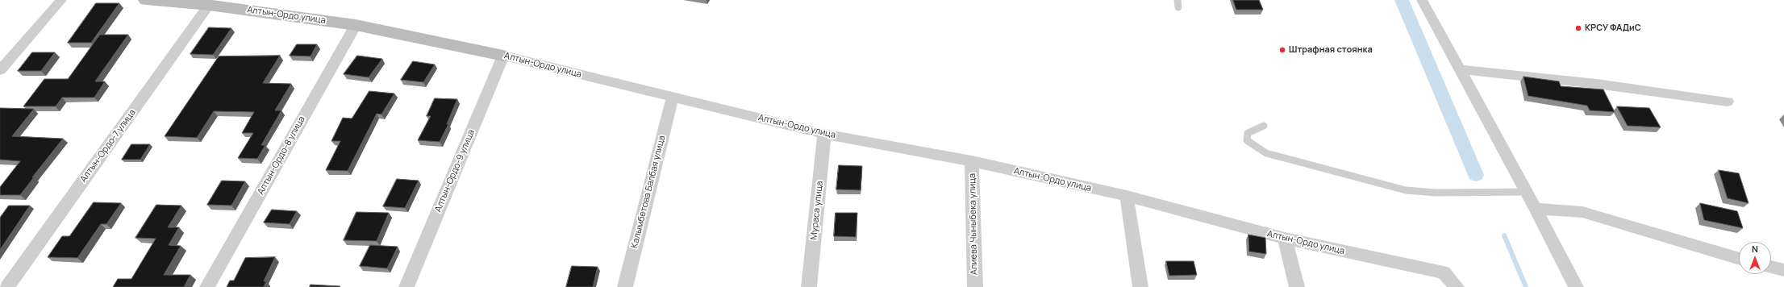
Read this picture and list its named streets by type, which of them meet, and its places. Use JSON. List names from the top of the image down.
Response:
{
  "streets": {
    "street": [
      "Алтын-Ордо улица",
      "Алтын-Ордо-7 улица",
      "Алтын-Ордо-8 улица",
      "Алтын-Ордо-9 улица",
      "Калымбетова Балбая улица",
      "Мураса улица",
      "Алиева Чыныбека улица"
    ]
  },
  "crossings": [
    ["Алтын-Ордо улица", "Алтын-Ордо-7 улица"],
    ["Алтын-Ордо улица", "Алтын-Ордо-8 улица"],
    ["Алтын-Ордо улица", "Алтын-Ордо-9 улица"],
    ["Алтын-Ордо улица", "Калымбетова Балбая улица"],
    ["Алтын-Ордо улица", "Мураса улица"],
    ["Алтын-Ордо улица", "Алиева Чыныбека улица"]
  ],
  "places": ["КРСУ ФАДиС", "Штрафная стоянка"],
  "north": "top"
}
